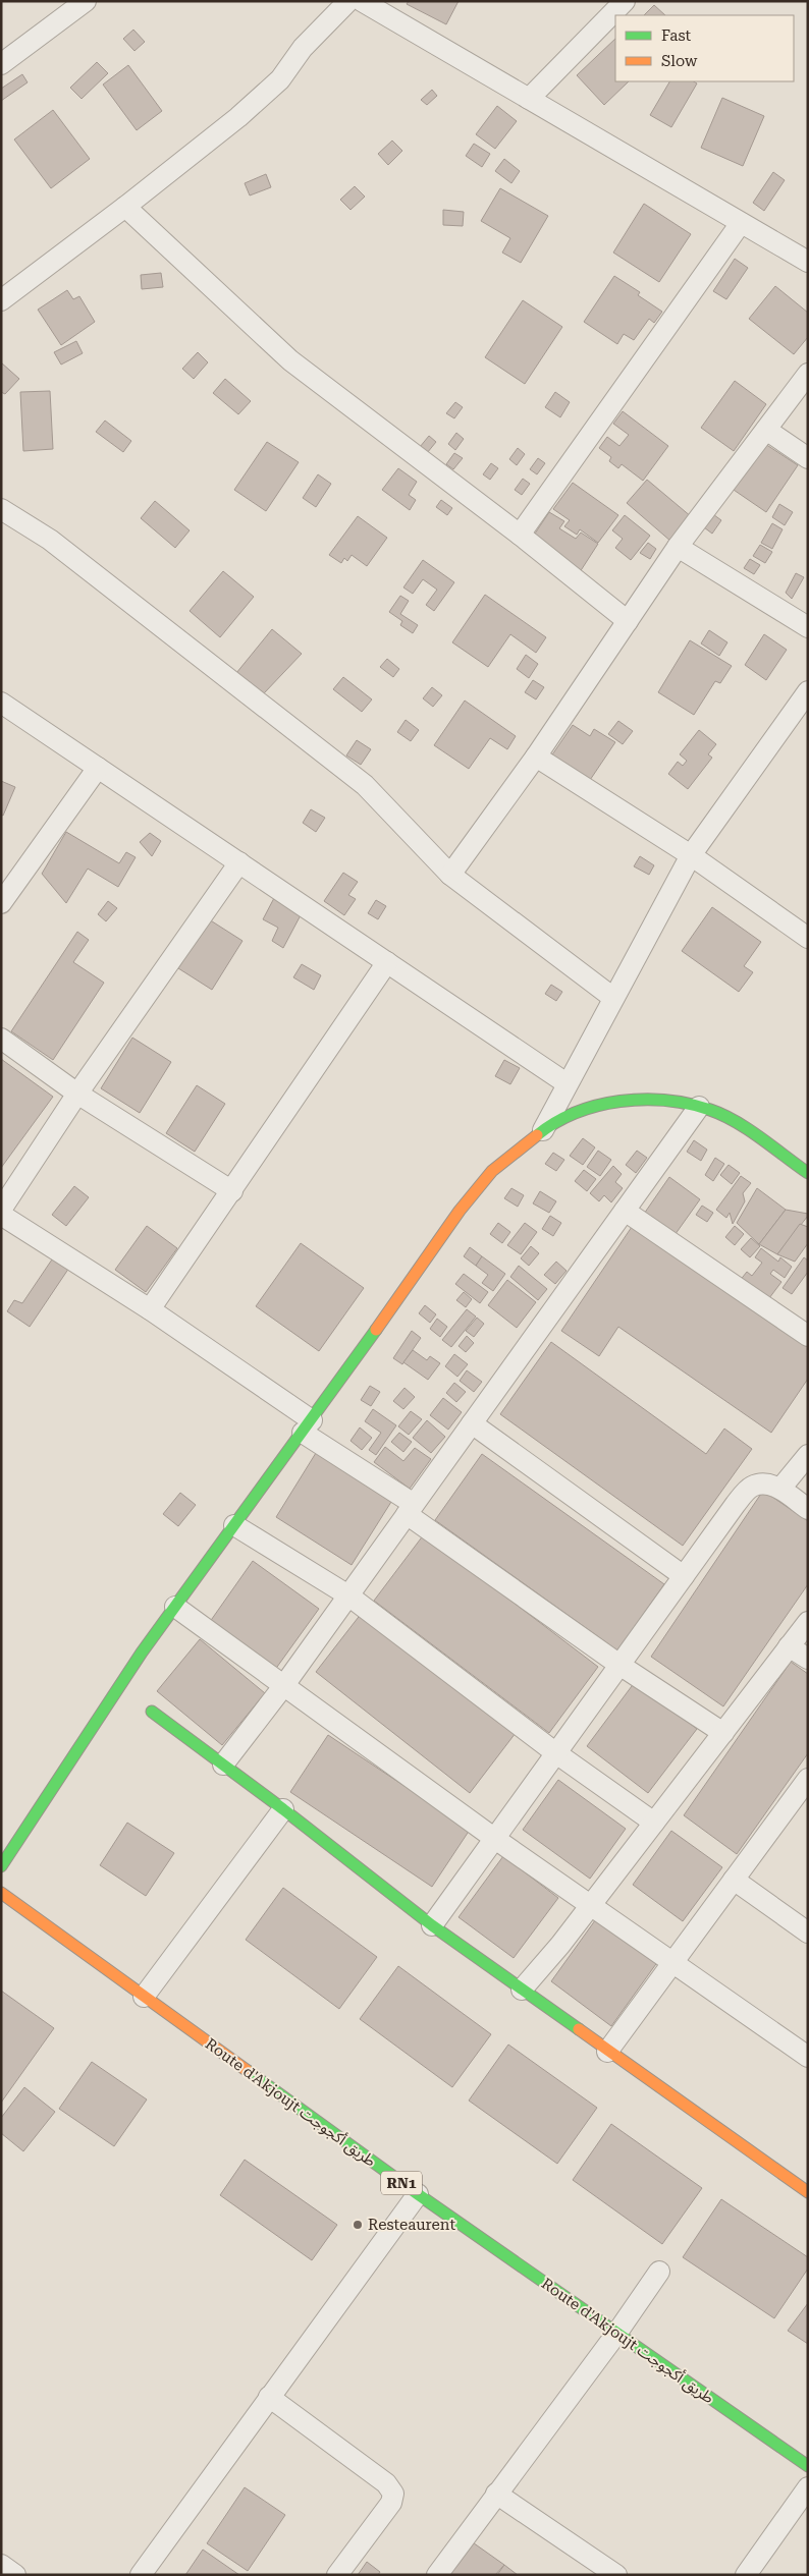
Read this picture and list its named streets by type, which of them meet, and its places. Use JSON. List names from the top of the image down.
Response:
{
  "streets": {
    "main road": ["Route d'Akjoujt طريق أكجوجت", "RN1"]
  },
  "places": ["Resteaurent"],
  "legend": ["Fast", "Slow"]
}
